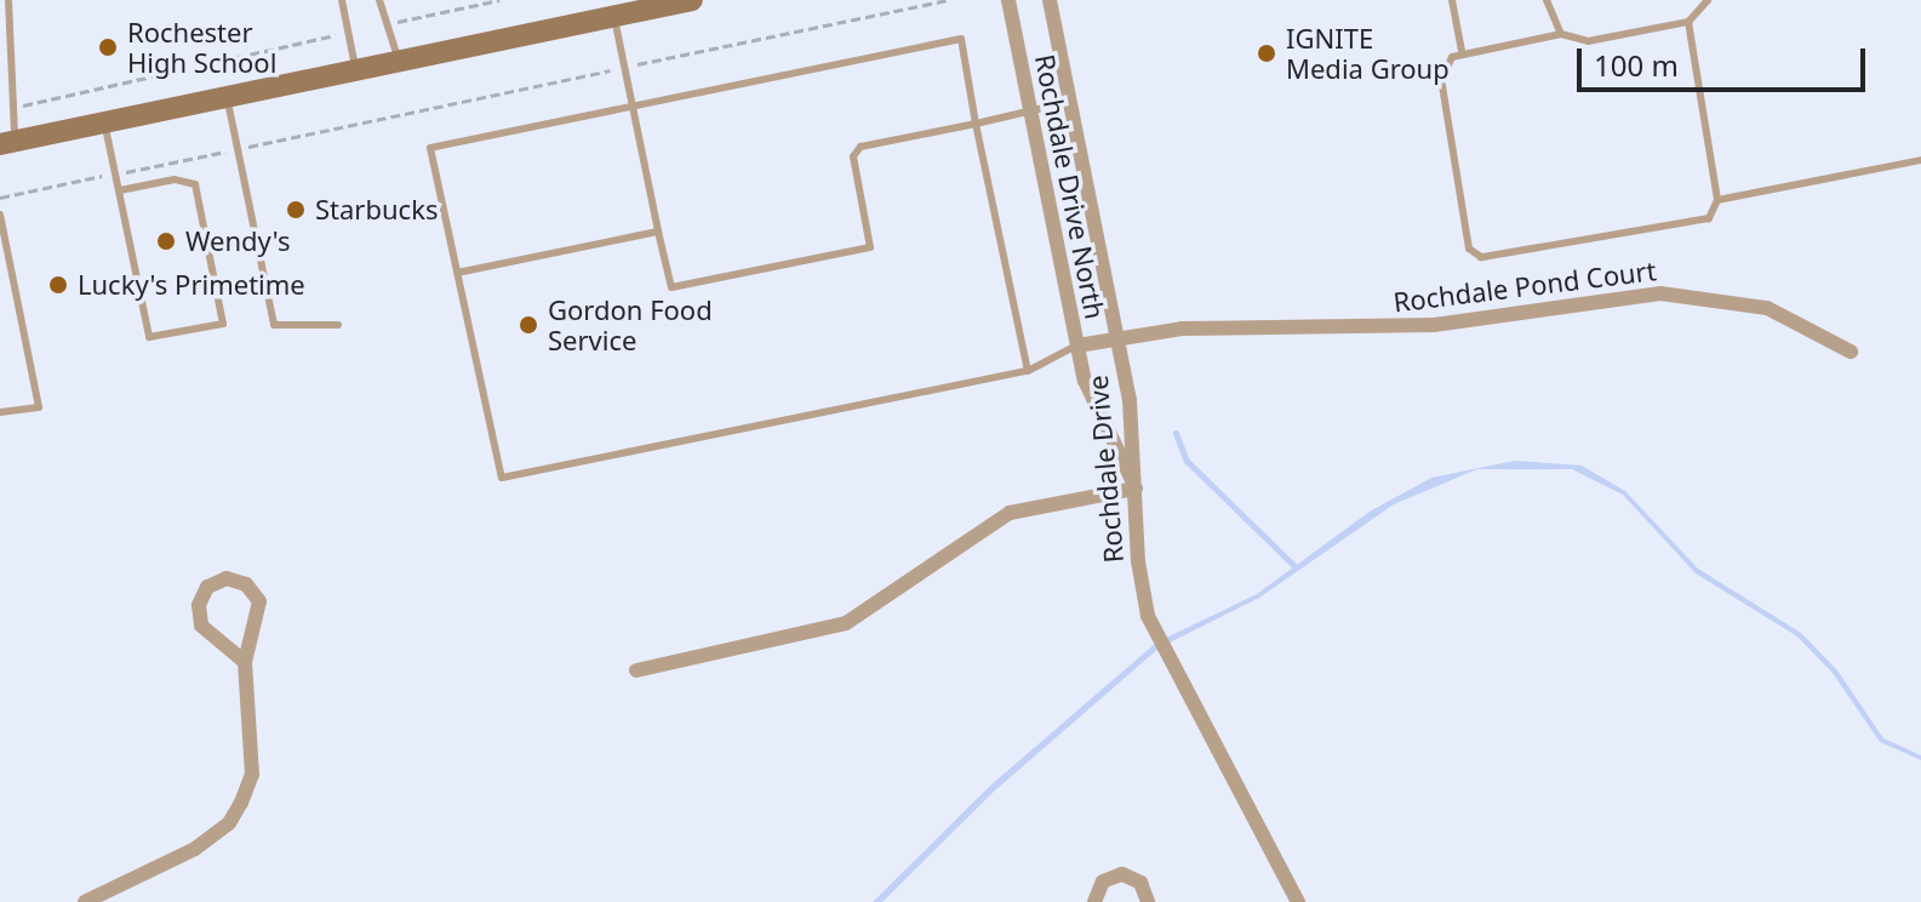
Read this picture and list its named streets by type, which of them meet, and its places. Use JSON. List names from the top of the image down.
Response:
{
  "streets": {
    "street": ["Rochdale Drive North", "Rochdale Pond Court", "Rochdale Drive"]
  },
  "crossings": [
    ["Rochdale Drive North", "Rochdale Pond Court"],
    ["Rochdale Drive North", "Rochdale Drive"],
    ["Rochdale Pond Court", "Rochdale Drive"]
  ],
  "places": [
    "Rochester High School",
    "IGNITE Media Group",
    "Starbucks",
    "Wendy's",
    "Lucky's Primetime",
    "Gordon Food Service"
  ],
  "scale_bar": "100 m"
}
